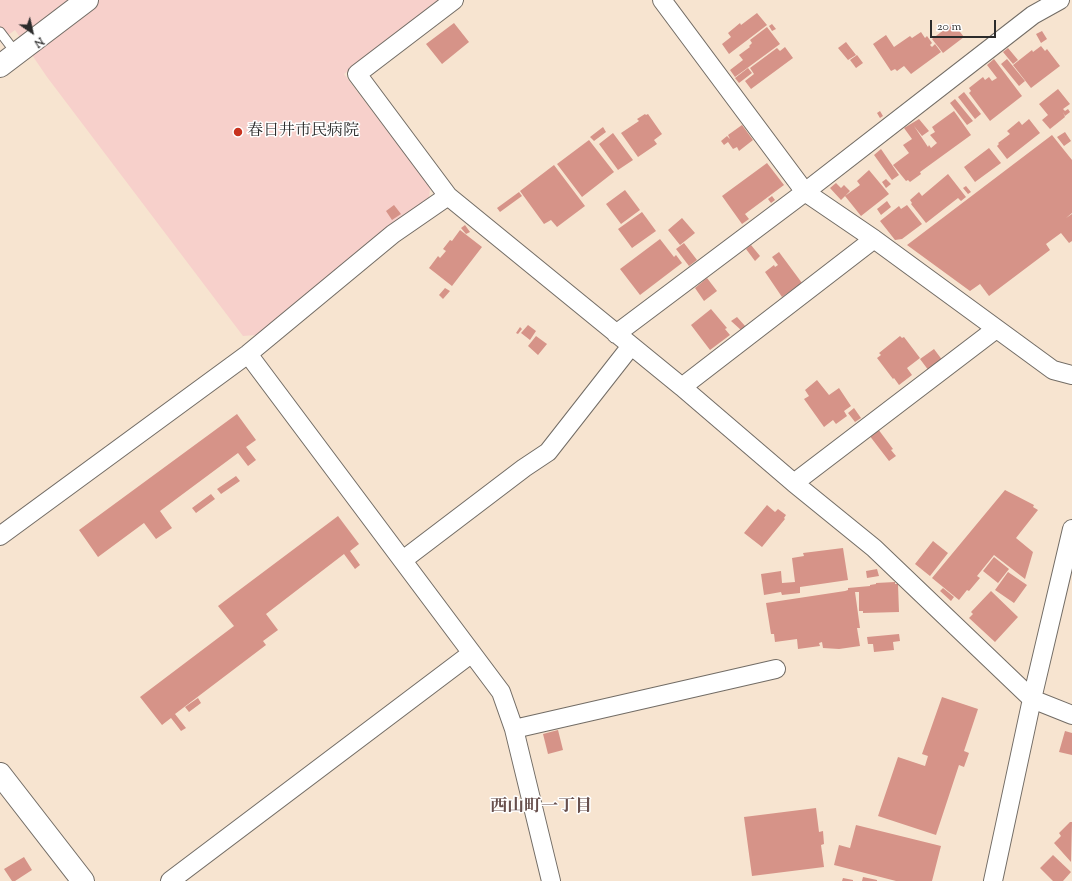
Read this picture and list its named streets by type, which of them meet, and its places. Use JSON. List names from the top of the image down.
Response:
{
  "districts": ["西山町一丁目"],
  "places": ["春日井市民病院"],
  "scale_bar": "20 m",
  "north": "bottom right"
}
